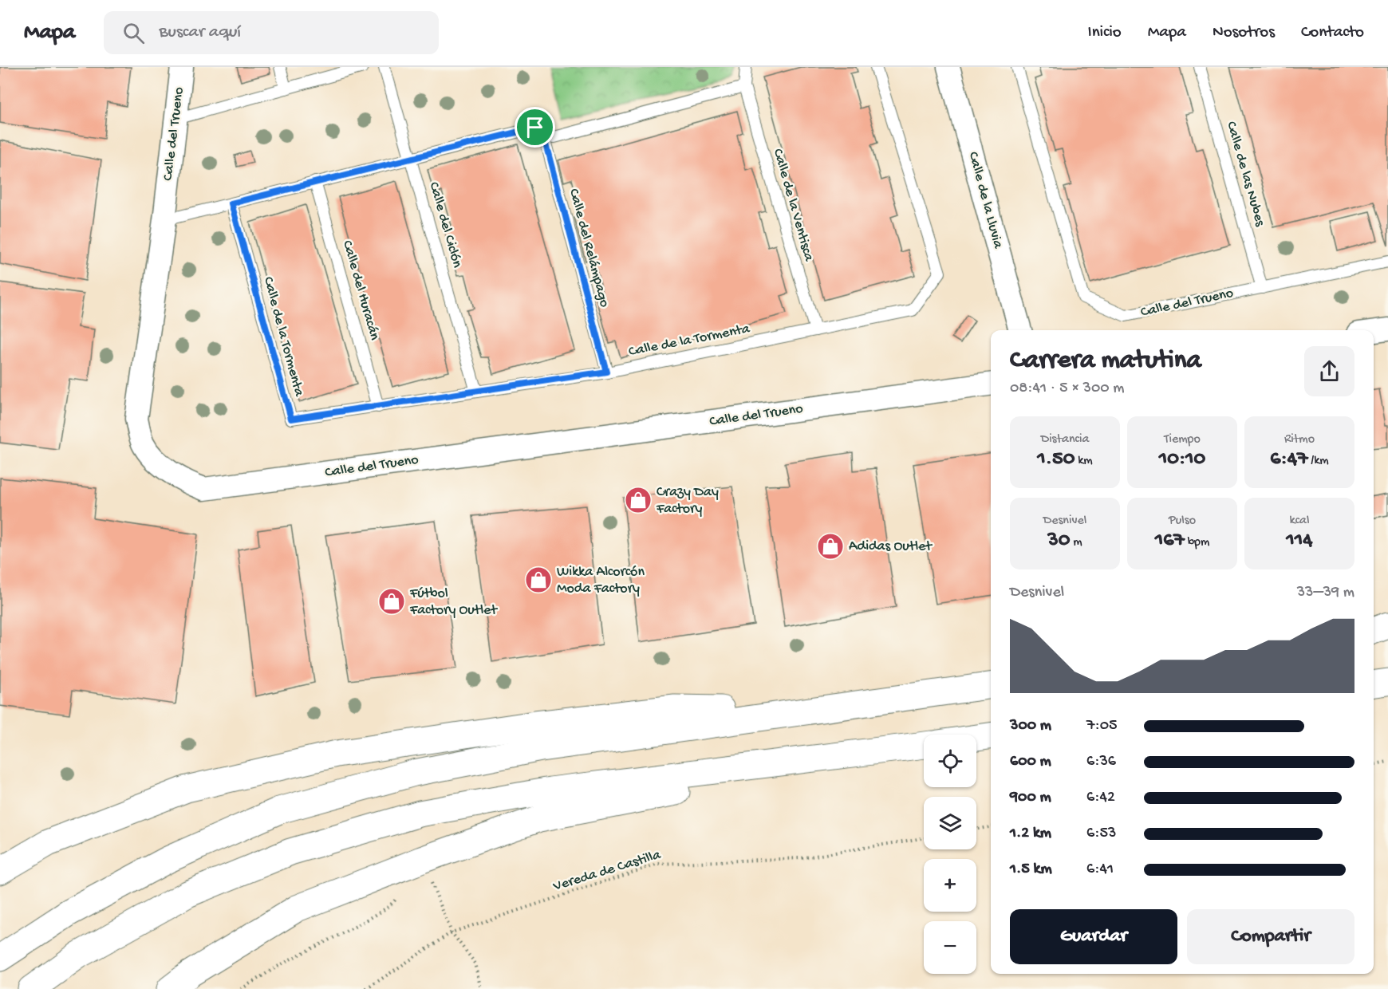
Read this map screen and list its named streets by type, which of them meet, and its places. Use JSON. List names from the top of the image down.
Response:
{
  "streets": {
    "street": ["Calle del Trueno", "Calle de la Lluvia"],
    "lane": [
      "Calle de las Nubes",
      "Calle de la Ventisca",
      "Calle del Ciclón",
      "Calle del Relámpago",
      "Calle del Huracán",
      "Calle de la Tormenta"
    ],
    "path": ["Vereda de Castilla"]
  },
  "crossings": [
    ["Calle del Trueno", "Calle de las Nubes"],
    ["Calle de la Ventisca", "Calle de la Tormenta"],
    ["Calle del Ciclón", "Calle de la Tormenta"],
    ["Calle del Relámpago", "Calle de la Tormenta"],
    ["Calle del Huracán", "Calle de la Tormenta"]
  ],
  "places": {
    "shop": [
      "Crazy Day Factory",
      "Adidas Outlet",
      "Wikka Alcorcón Moda Factory",
      "Fútbol Factory Outlet"
    ]
  },
  "page": {
    "header": "Mapa",
    "search": "Buscar aquí",
    "nav": [
      "Inicio",
      "Mapa",
      "Nosotros",
      "Contacto"
    ],
    "heading": ["Carrera matutina", "08:41 · 5 × 300 m"],
    "stats": [
      ["Distancia", "1.50 km"],
      ["Tiempo", "10:10"],
      ["Ritmo", "6:47 /km"],
      ["Desnivel", "30 m"],
      ["Pulso", "167 bpm"],
      ["kcal", "114"]
    ],
    "chart": ["Desnivel", "33–39 m"],
    "list": [
      {
        "name": "300 m",
        "note": "7:05"
      },
      {
        "name": "600 m",
        "note": "6:36"
      },
      {
        "name": "900 m",
        "note": "6:42"
      },
      {
        "name": "1.2 km",
        "note": "6:53"
      },
      {
        "name": "1.5 km",
        "note": "6:41"
      }
    ],
    "map_buttons": ["+", "−"],
    "buttons": ["Guardar", "Compartir"]
  }
}
